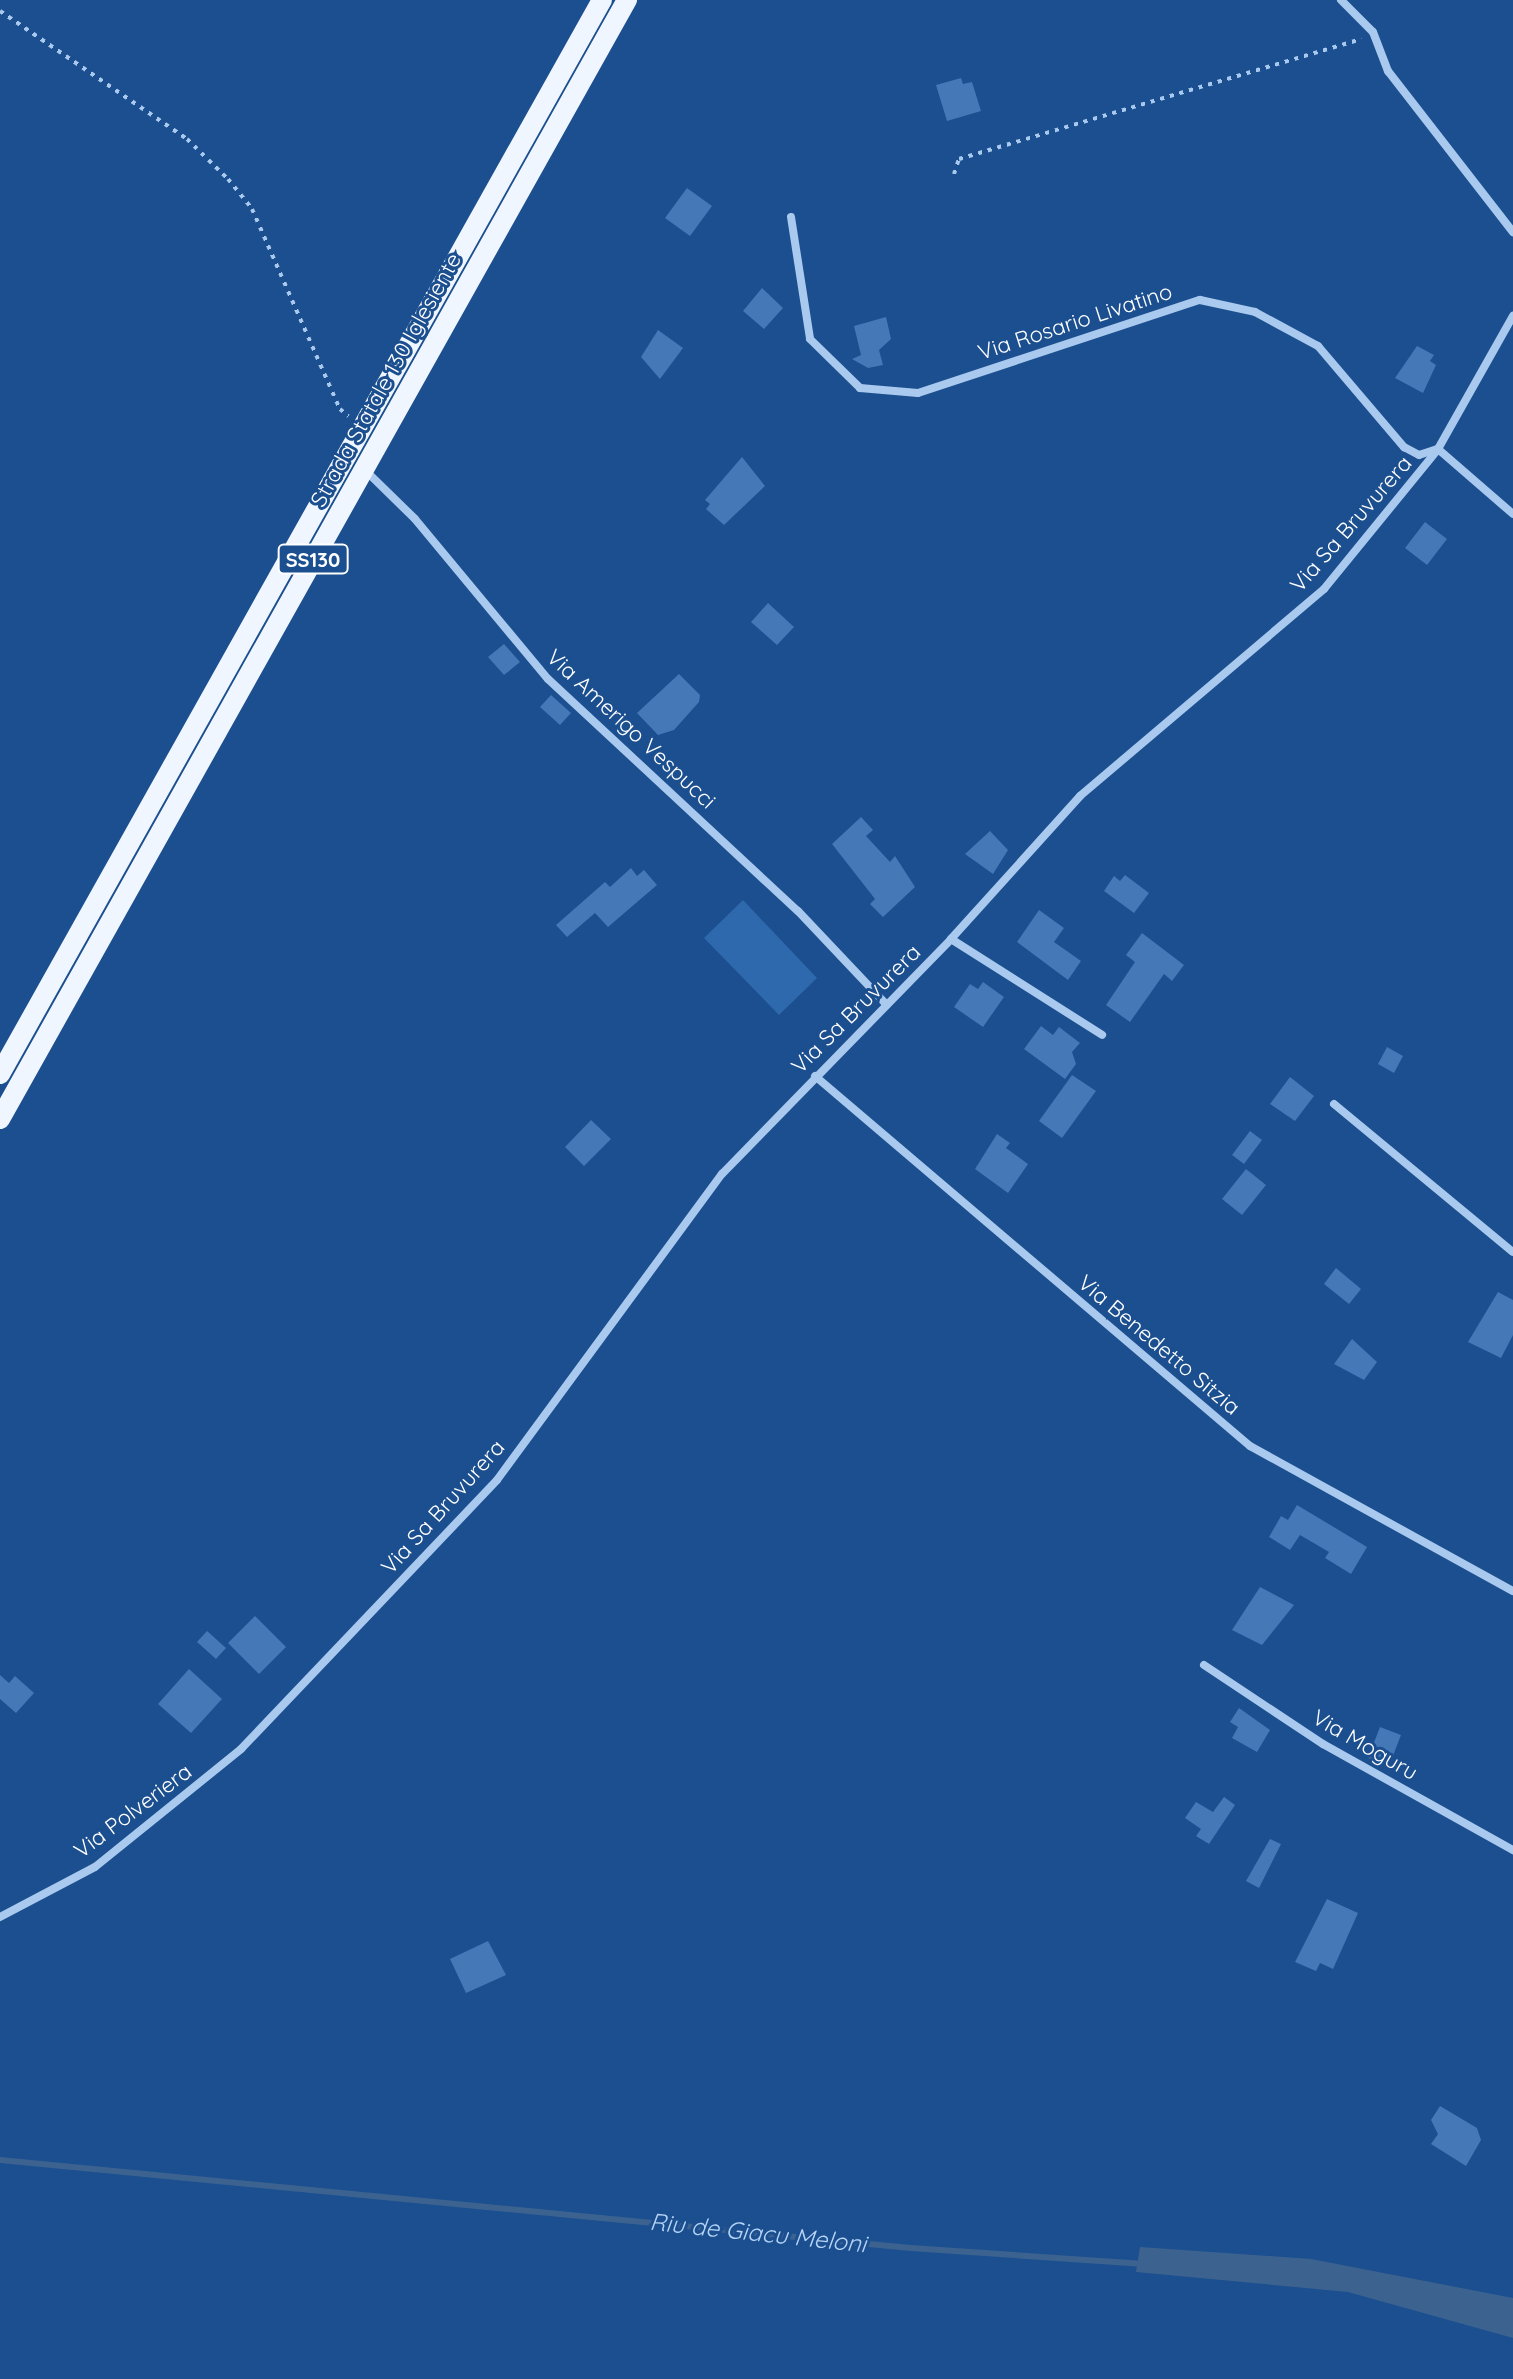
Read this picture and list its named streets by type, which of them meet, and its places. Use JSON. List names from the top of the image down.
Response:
{
  "streets": {
    "main road": ["Strada Statale 130 Iglesiente", "SS130"],
    "street": [
      "Via Rosario Livatino",
      "Via Sa Bruvurera",
      "Via Amerigo Vespucci",
      "Via Benedetto Sitzia",
      "Via Moguru",
      "Via Polveriera"
    ]
  },
  "crossings": [
    ["Via Rosario Livatino", "Via Sa Bruvurera"],
    ["Strada Statale 130 Iglesiente", "Via Amerigo Vespucci"],
    ["Via Sa Bruvurera", "Via Amerigo Vespucci"],
    ["Via Sa Bruvurera", "Via Benedetto Sitzia"],
    ["Via Sa Bruvurera", "Via Polveriera"]
  ],
  "water": ["Riu de Giacu Meloni"]
}
